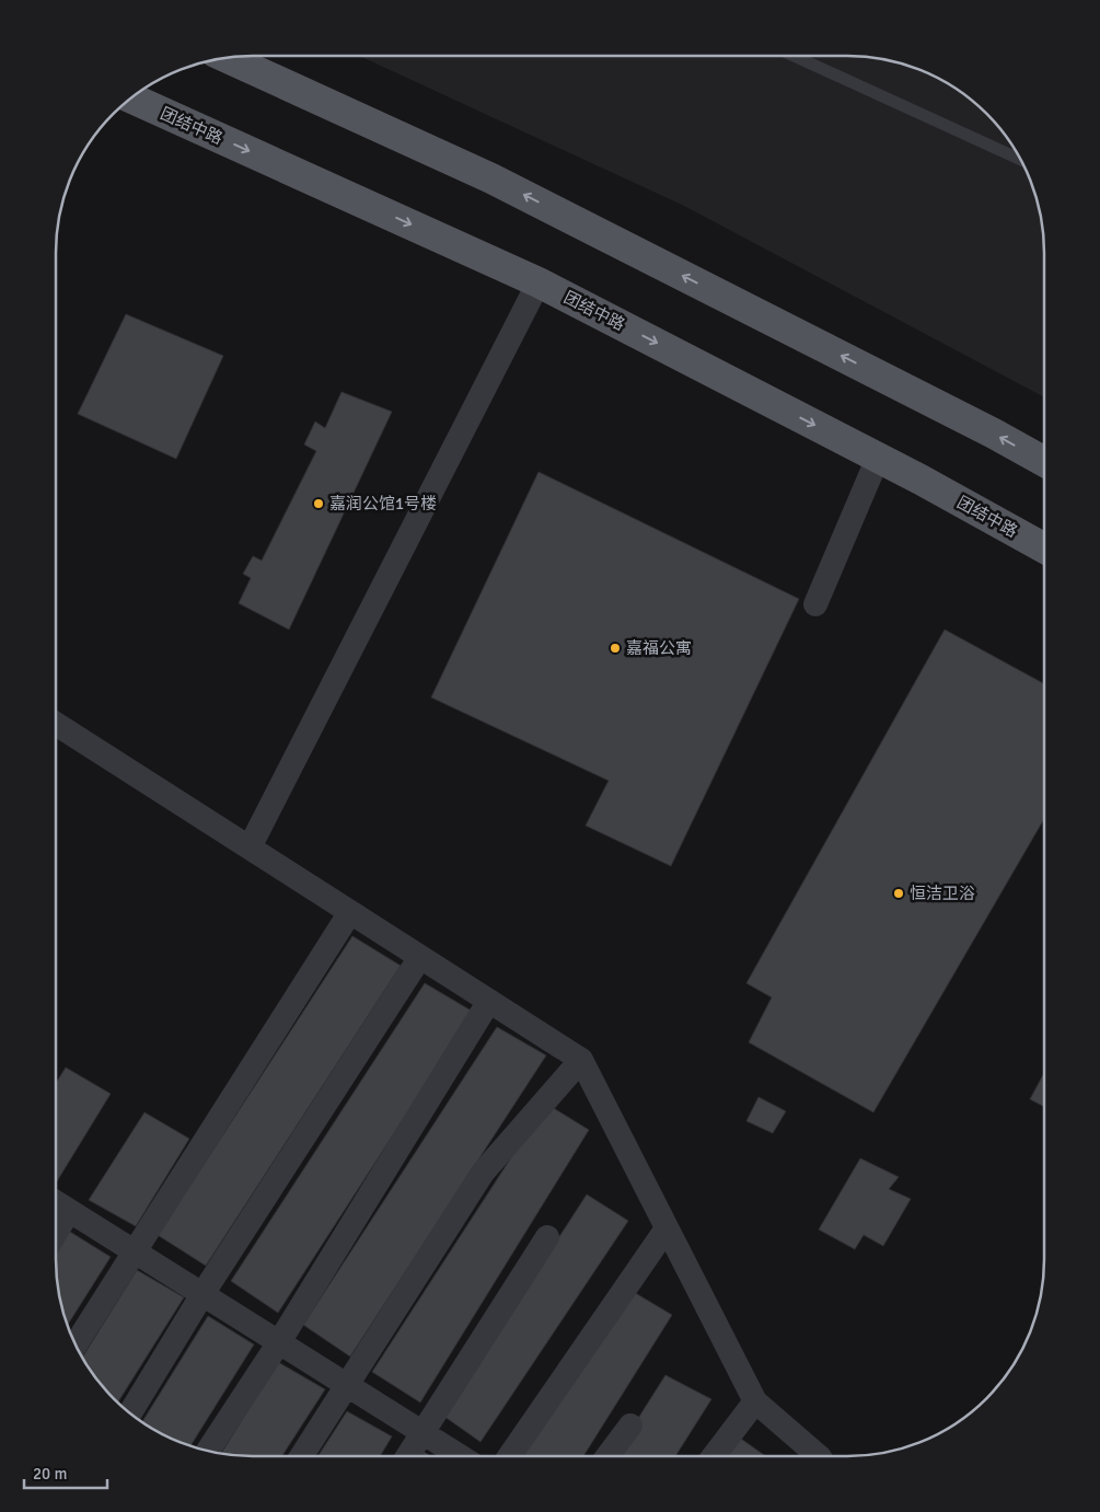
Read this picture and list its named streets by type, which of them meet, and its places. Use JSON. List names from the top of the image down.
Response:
{
  "streets": {
    "main road": ["团结中路"]
  },
  "places": ["嘉润公馆1号楼", "嘉福公寓", "恒洁卫浴"],
  "scale_bar": "20 m"
}
